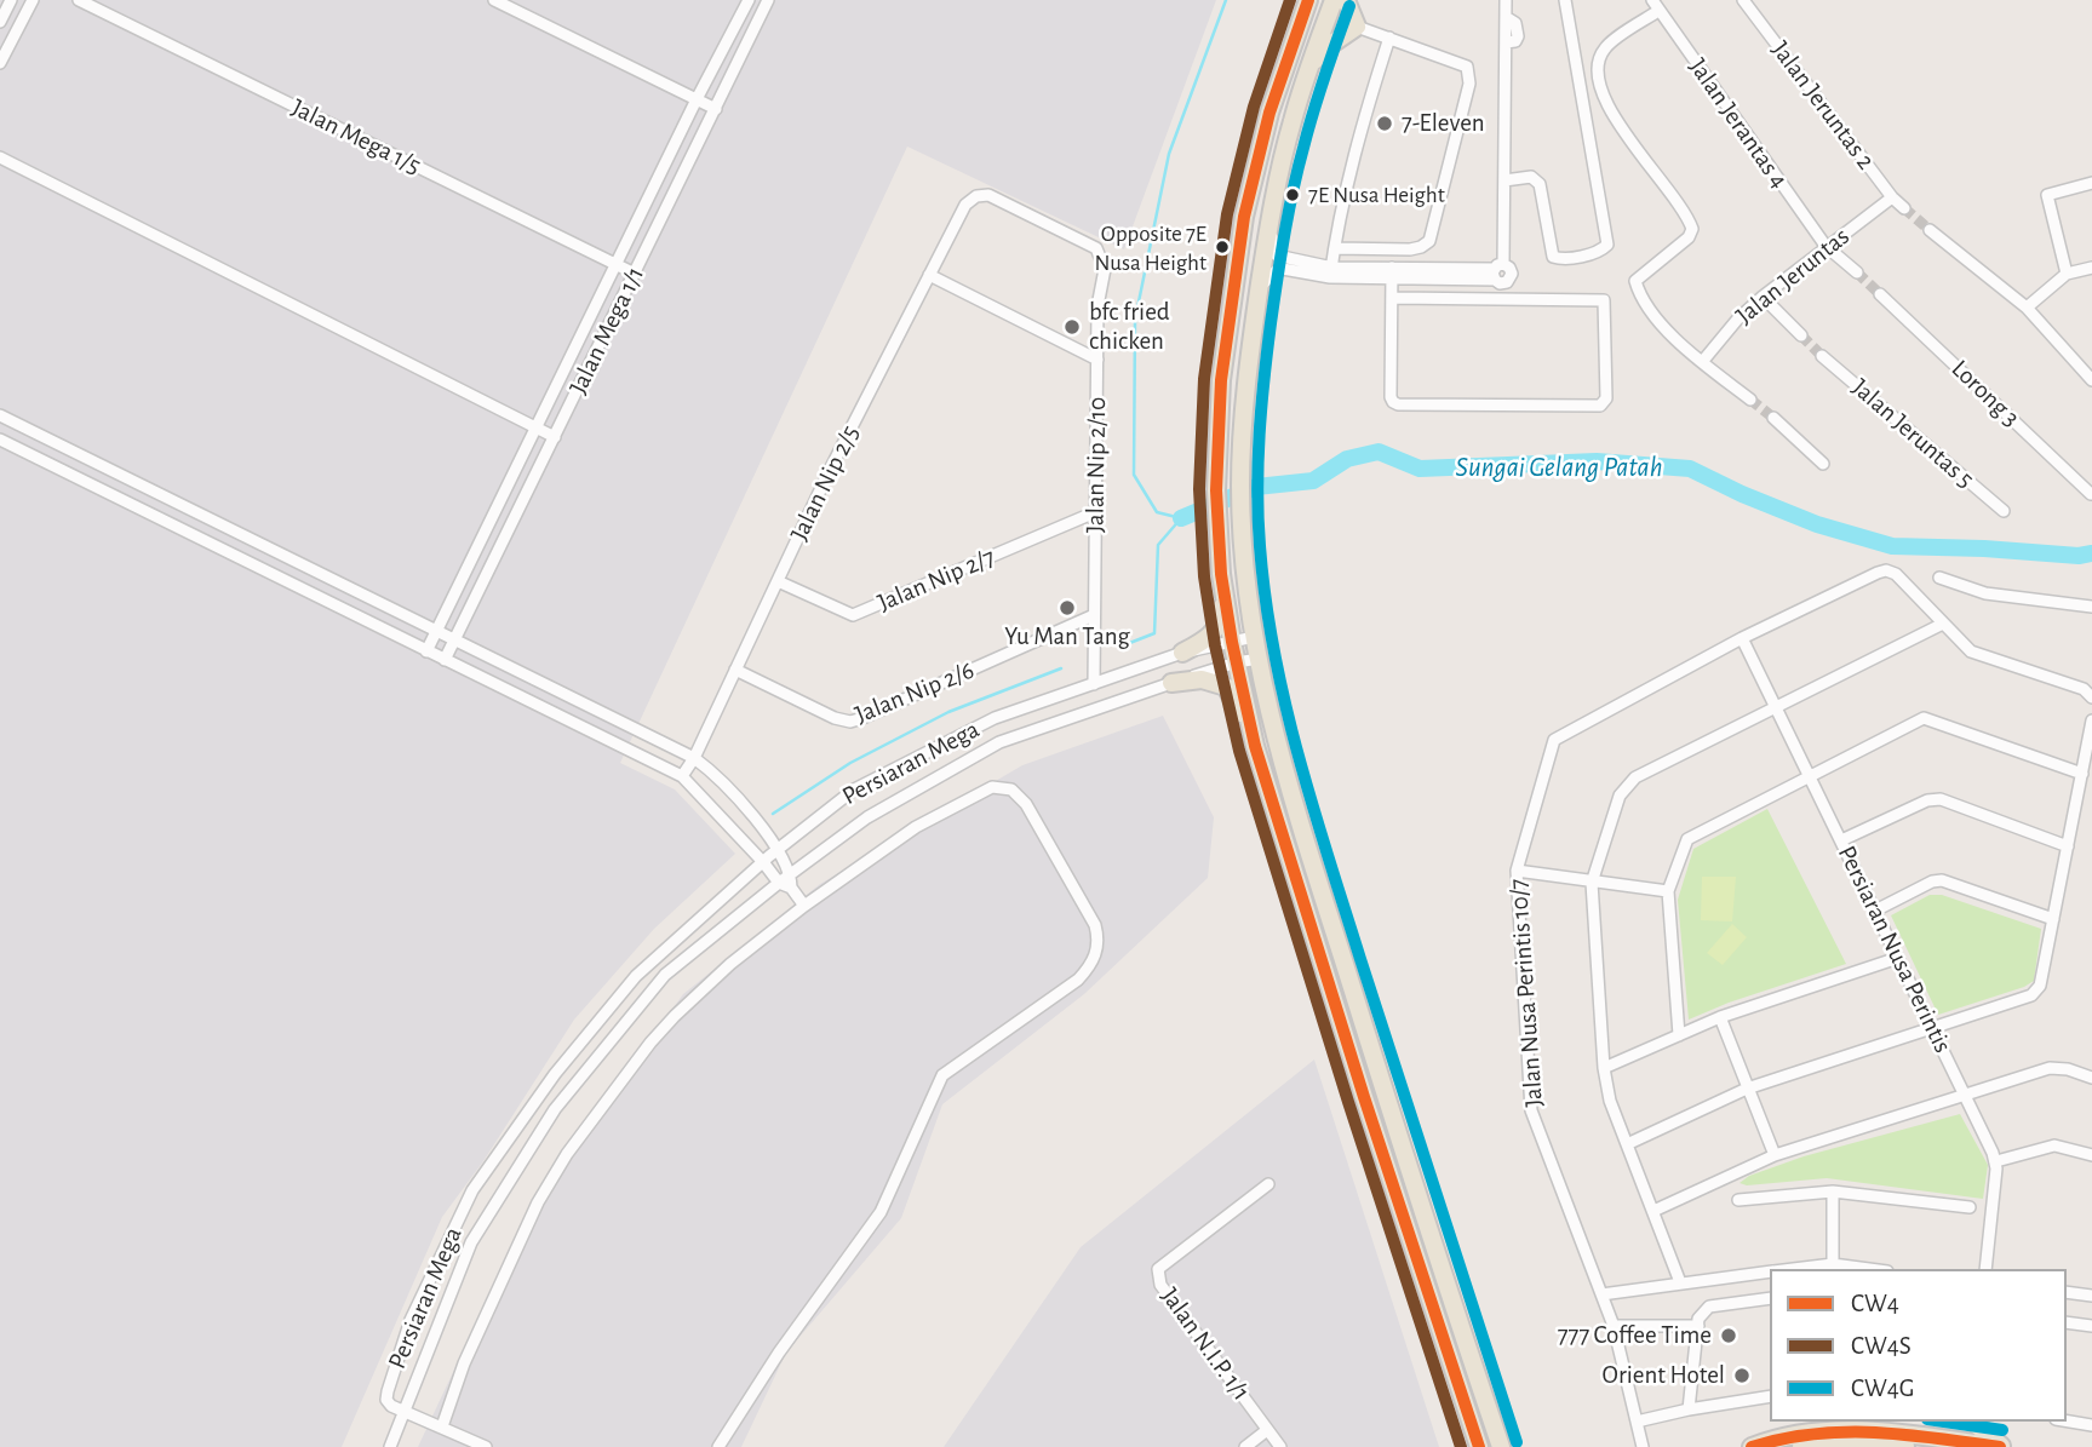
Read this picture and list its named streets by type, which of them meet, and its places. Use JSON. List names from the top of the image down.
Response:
{
  "streets": {
    "street": [
      "Jalan Jeruntas 2",
      "Jalan Jerantas 4",
      "Jalan Mega 1/5",
      "Jalan Jeruntas",
      "Jalan Mega 1/1",
      "Lorong 3",
      "Jalan Jeruntas 5",
      "Jalan Nip 2/10",
      "Jalan Nip 2/5",
      "Jalan Nip 2/7",
      "Jalan Nip 2/6",
      "Persiaran Mega",
      "Persiaran Nusa Perintis",
      "Jalan Nusa Perintis 10/7",
      "Jalan N.I.P. 1/1"
    ]
  },
  "crossings": [
    ["Jalan Jeruntas 2", "Jalan Jeruntas"],
    ["Jalan Jerantas 4", "Jalan Jeruntas"],
    ["Jalan Mega 1/5", "Jalan Mega 1/1"],
    ["Jalan Nip 2/10", "Jalan Nip 2/5"],
    ["Jalan Nip 2/10", "Jalan Nip 2/7"],
    ["Jalan Nip 2/10", "Jalan Nip 2/6"],
    ["Jalan Nip 2/10", "Persiaran Mega"],
    ["Jalan Nip 2/5", "Jalan Nip 2/7"],
    ["Jalan Nip 2/5", "Jalan Nip 2/6"],
    ["Persiaran Nusa Perintis", "Jalan Nusa Perintis 10/7"]
  ],
  "water": ["Sungai Gelang Patah"],
  "places": [
    "7-Eleven",
    "7E Nusa Height",
    "Opposite 7E Nusa Height",
    "bfc fried chicken",
    "Yu Man Tang",
    "777 Coffee Time",
    "Orient Hotel"
  ],
  "lines": ["transit line CW4", "transit line CW4S", "transit line CW4G"],
  "legend": ["CW4", "CW4S", "CW4G"]
}
